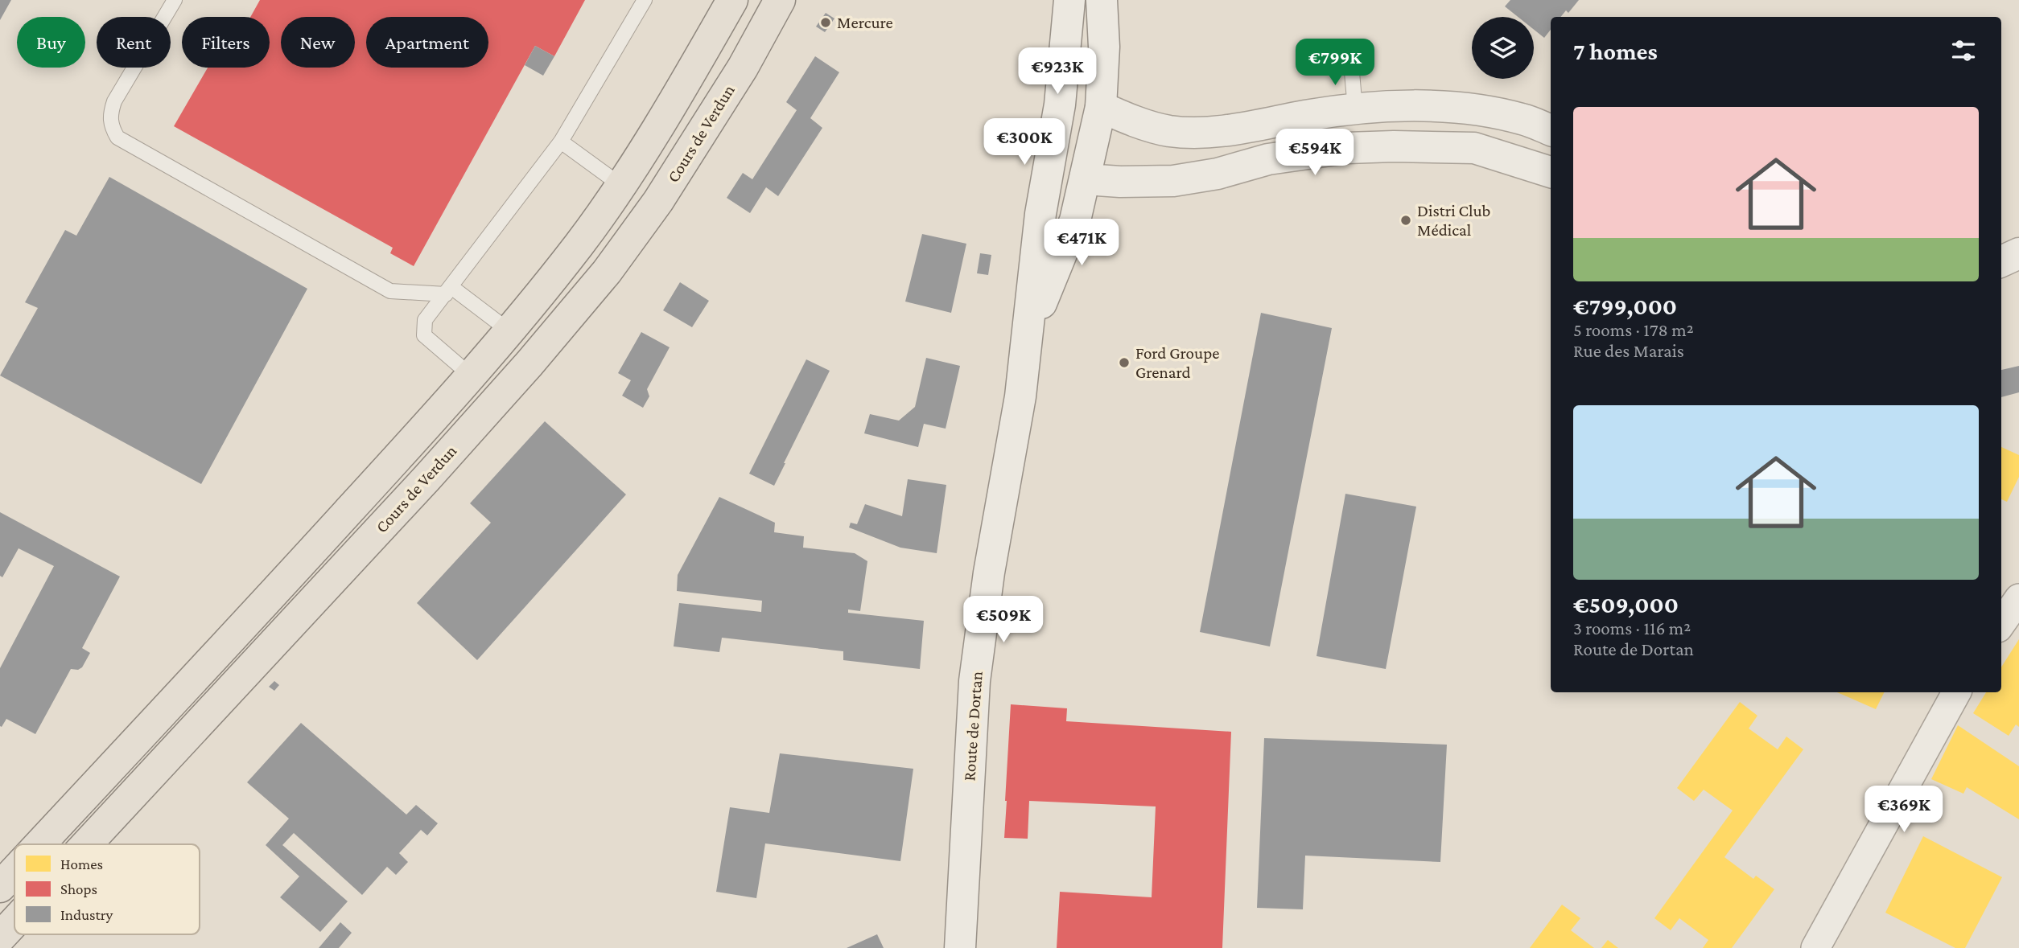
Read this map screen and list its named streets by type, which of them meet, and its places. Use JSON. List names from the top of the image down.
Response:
{
  "streets": {
    "main road": ["Cours de Verdun", "Route de Dortan"]
  },
  "places": ["Mercure", "Distri Club Médical", "Ford Groupe Grenard"],
  "legend": ["Homes", "Shops", "Industry"],
  "page": {
    "chip": [
      "Buy",
      "Rent",
      "Filters",
      "New",
      "Apartment"
    ],
    "heading": "7 homes",
    "price": [
      "€799K",
      "€923K",
      "€300K",
      "€594K",
      "€471K",
      "€509K",
      "€369K"
    ],
    "list": [
      {
        "name": "€799,000",
        "note": "5 rooms · 178 m² · Rue des Marais"
      },
      {
        "name": "€509,000",
        "note": "3 rooms · 116 m² · Route de Dortan"
      }
    ]
  }
}
